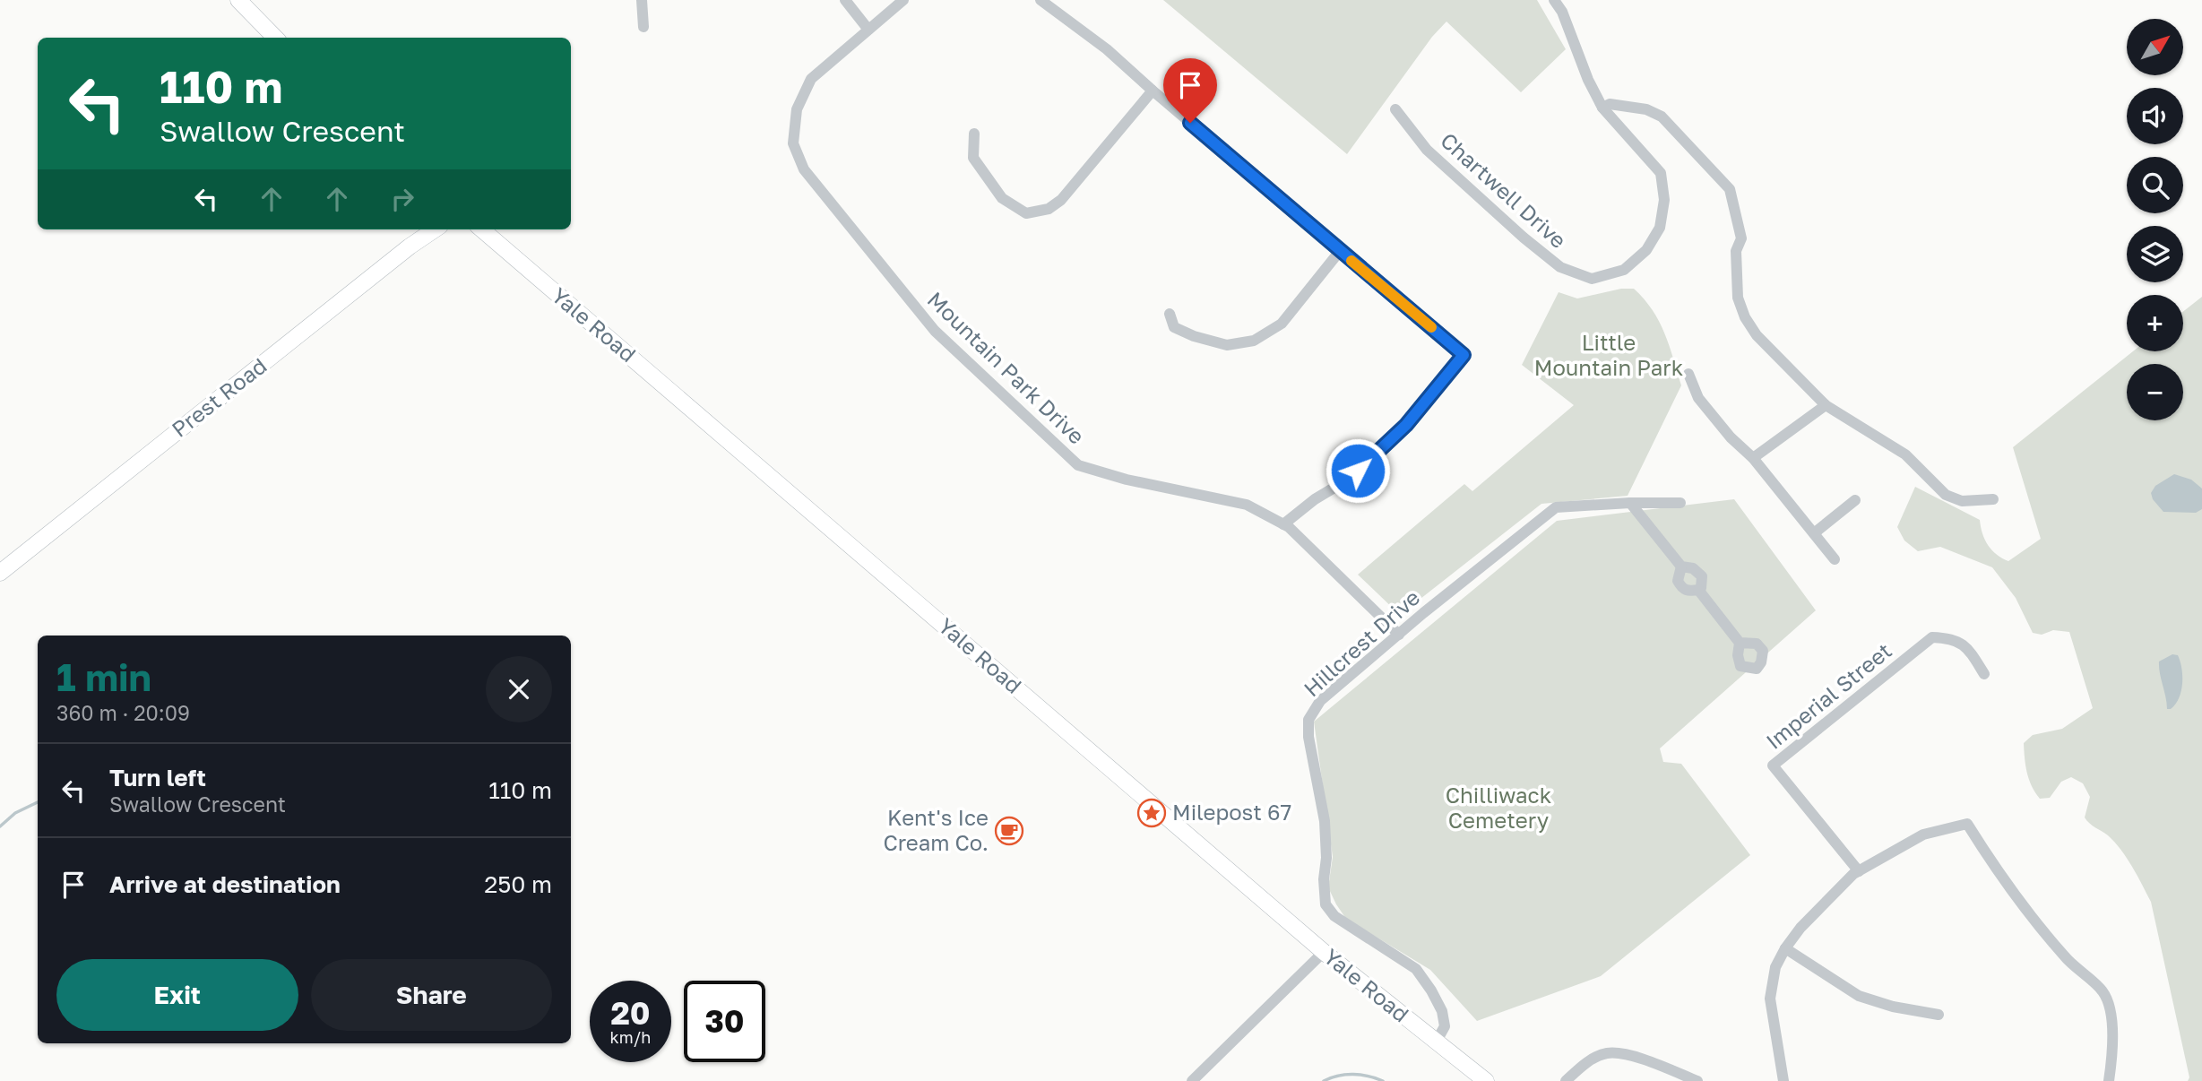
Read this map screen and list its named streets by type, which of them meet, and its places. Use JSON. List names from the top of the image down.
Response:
{
  "streets": {
    "main road": ["Yale Road", "Prest Road"],
    "street": [
      "Chartwell Drive",
      "Mountain Park Drive",
      "Hillcrest Drive",
      "Imperial Street"
    ]
  },
  "crossings": [
    ["Yale Road", "Hillcrest Drive"],
    ["Mountain Park Drive", "Hillcrest Drive"]
  ],
  "parks": ["Little Mountain Park", "Chilliwack Cemetery"],
  "places": {
    "place": ["Milepost 67"],
    "cafe": ["Kent's Ice Cream Co."]
  },
  "north": "top right",
  "page": {
    "map_buttons": ["+", "−"],
    "turn": ["110 m", "Swallow Crescent"],
    "heading": ["1 min", "360 m · 20:09"],
    "list": [
      {
        "name": "Turn left",
        "note": "Swallow Crescent",
        "value": "110 m"
      },
      {
        "name": "Arrive at destination",
        "value": "250 m"
      }
    ],
    "buttons": ["Exit", "Share"],
    "speed": "20 km/h",
    "limit": "30"
  }
}
